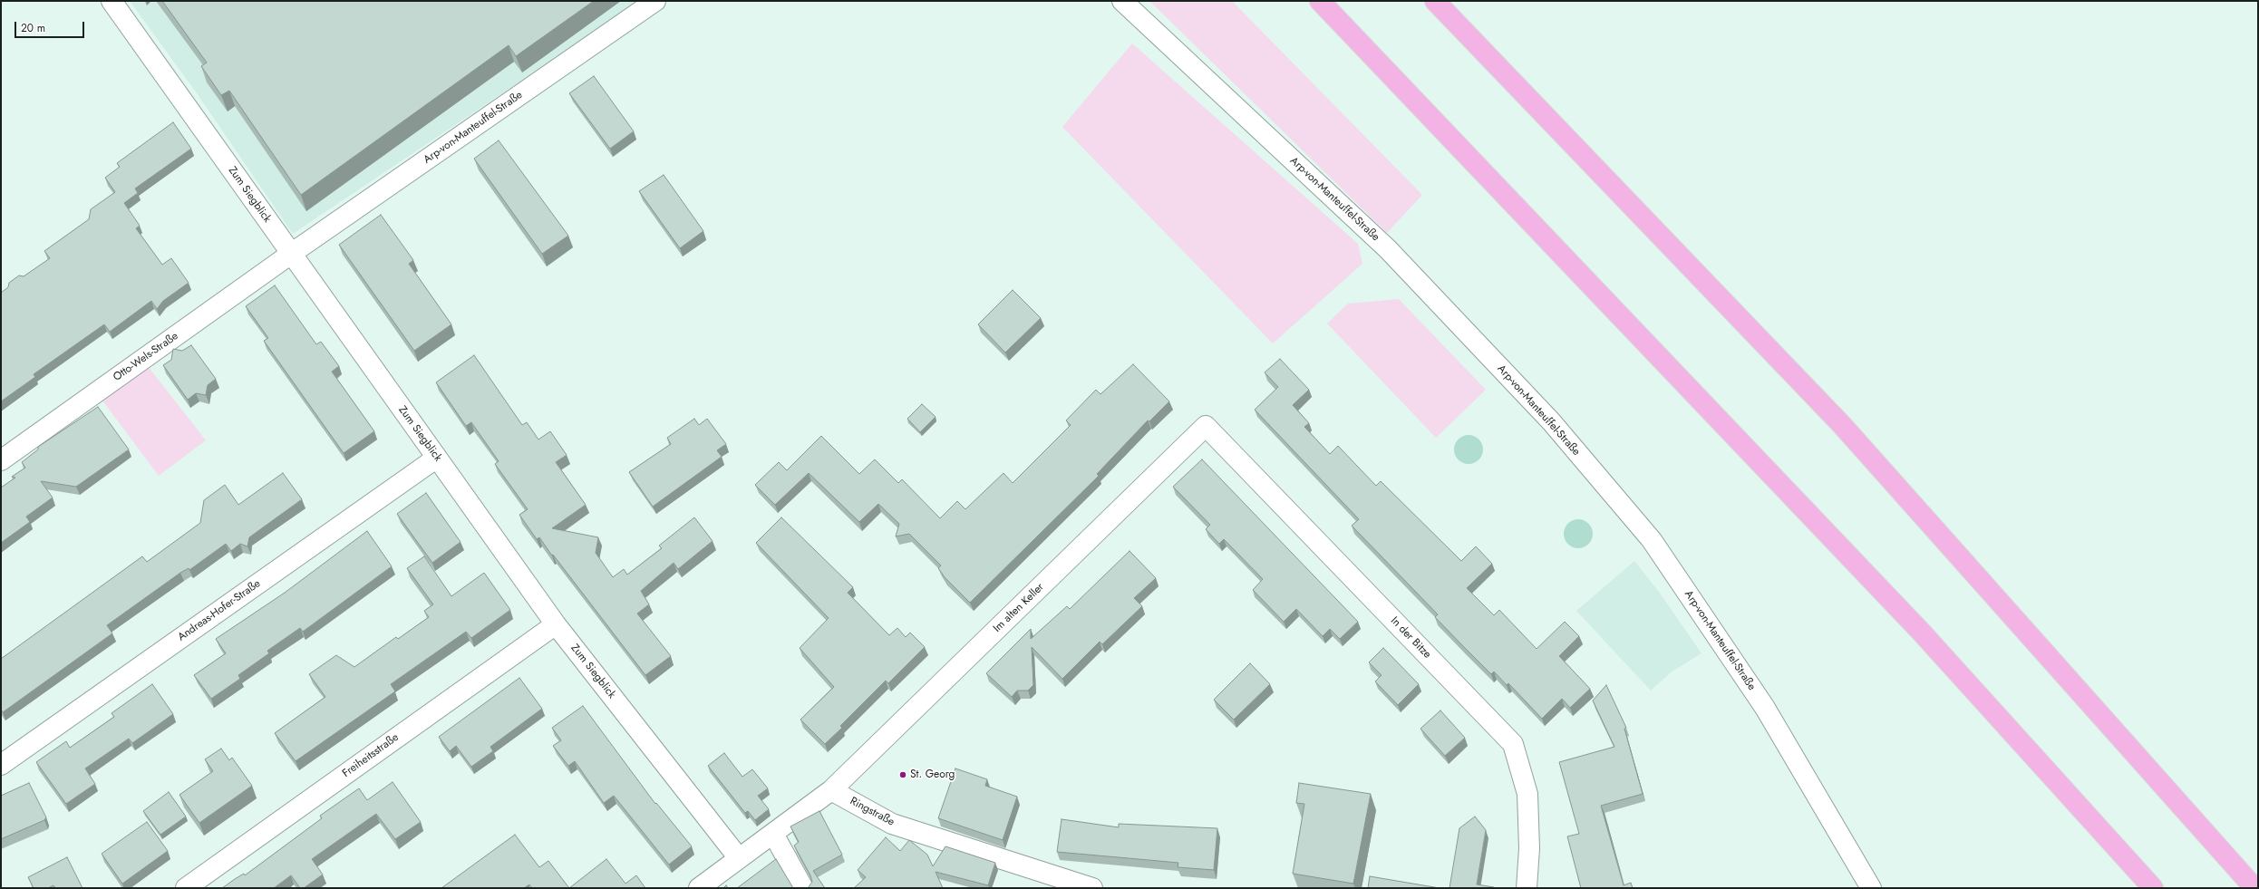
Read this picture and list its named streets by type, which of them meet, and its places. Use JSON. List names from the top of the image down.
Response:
{
  "streets": {
    "street": [
      "Arp-von-Manteuffel-Straße",
      "Zum Siegblick",
      "Otto-Wels-Straße",
      "Im alten Keller",
      "Andreas-Hofer-Straße",
      "In der Bitze",
      "Freiheitsstraße",
      "Ringstraße"
    ]
  },
  "crossings": [
    ["Arp-von-Manteuffel-Straße", "Zum Siegblick"],
    ["Arp-von-Manteuffel-Straße", "Otto-Wels-Straße"],
    ["Zum Siegblick", "Otto-Wels-Straße"],
    ["Zum Siegblick", "Andreas-Hofer-Straße"],
    ["Zum Siegblick", "Freiheitsstraße"],
    ["Im alten Keller", "In der Bitze"],
    ["Im alten Keller", "Ringstraße"]
  ],
  "places": ["St. Georg"],
  "scale_bar": "20 m"
}
